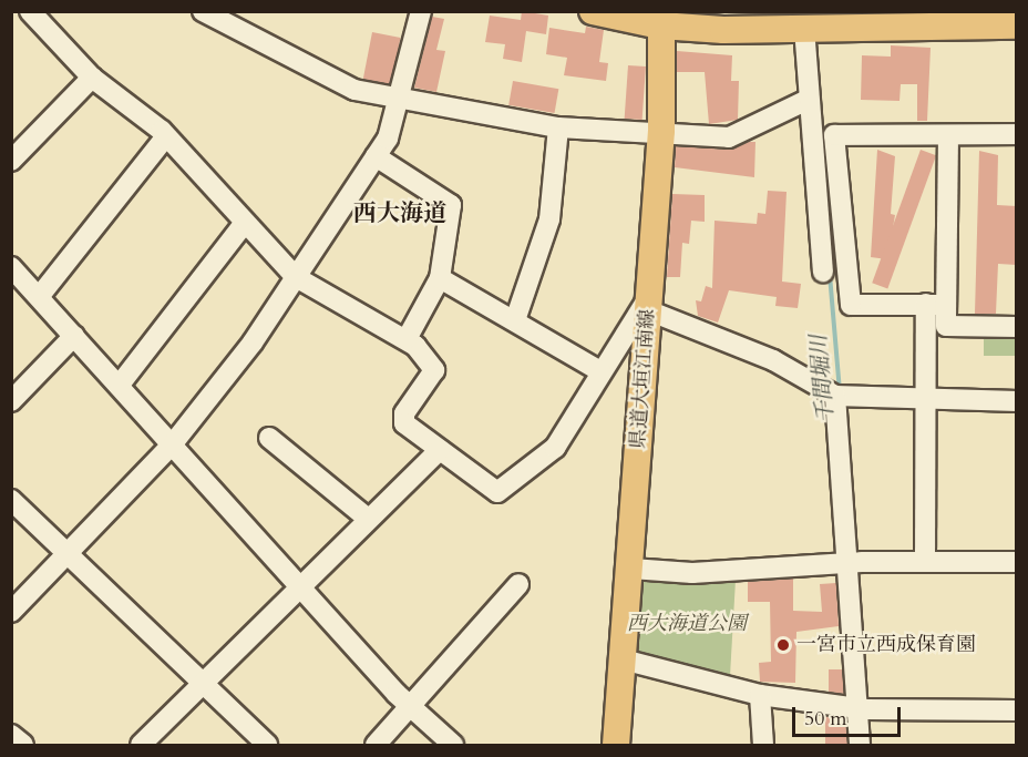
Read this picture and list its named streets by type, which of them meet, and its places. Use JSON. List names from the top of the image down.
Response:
{
  "streets": {
    "main road": ["県道大垣江南線"]
  },
  "districts": ["西大海道"],
  "water": ["千間堀川"],
  "parks": ["西大海道公園"],
  "places": ["一宮市立西成保育園"],
  "scale_bar": "50 m"
}
